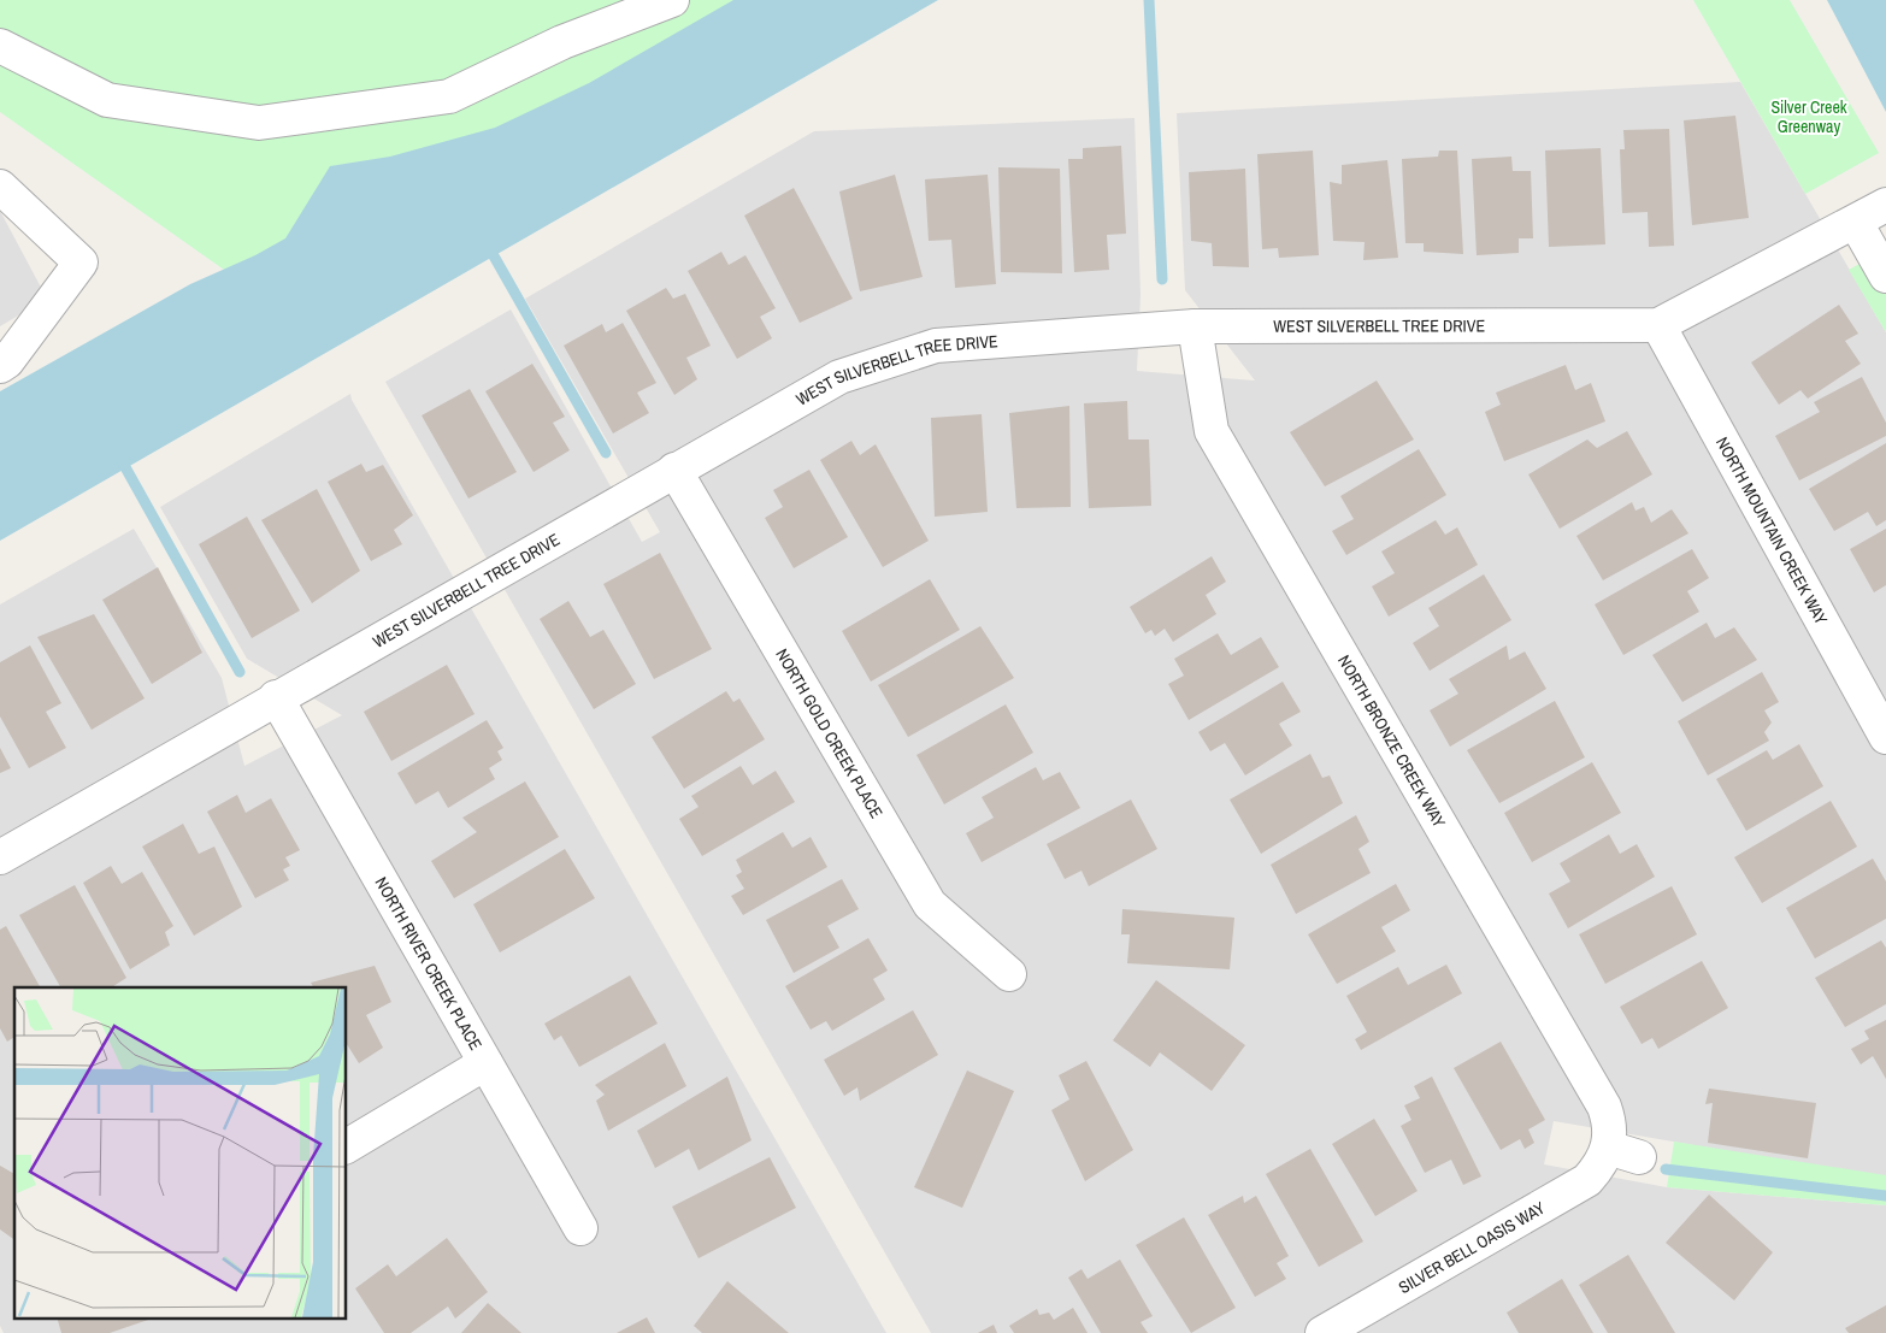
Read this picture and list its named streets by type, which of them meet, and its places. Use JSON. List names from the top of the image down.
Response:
{
  "streets": {
    "street": [
      "WEST SILVERBELL TREE DRIVE",
      "NORTH MOUNTAIN CREEK WAY",
      "NORTH GOLD CREEK PLACE",
      "NORTH BRONZE CREEK WAY",
      "NORTH RIVER CREEK PLACE",
      "SILVER BELL OASIS WAY"
    ]
  },
  "crossings": [
    ["WEST SILVERBELL TREE DRIVE", "NORTH MOUNTAIN CREEK WAY"],
    ["WEST SILVERBELL TREE DRIVE", "NORTH GOLD CREEK PLACE"],
    ["WEST SILVERBELL TREE DRIVE", "NORTH BRONZE CREEK WAY"],
    ["WEST SILVERBELL TREE DRIVE", "NORTH RIVER CREEK PLACE"],
    ["NORTH BRONZE CREEK WAY", "SILVER BELL OASIS WAY"]
  ],
  "parks": ["Silver Creek Greenway"]
}
